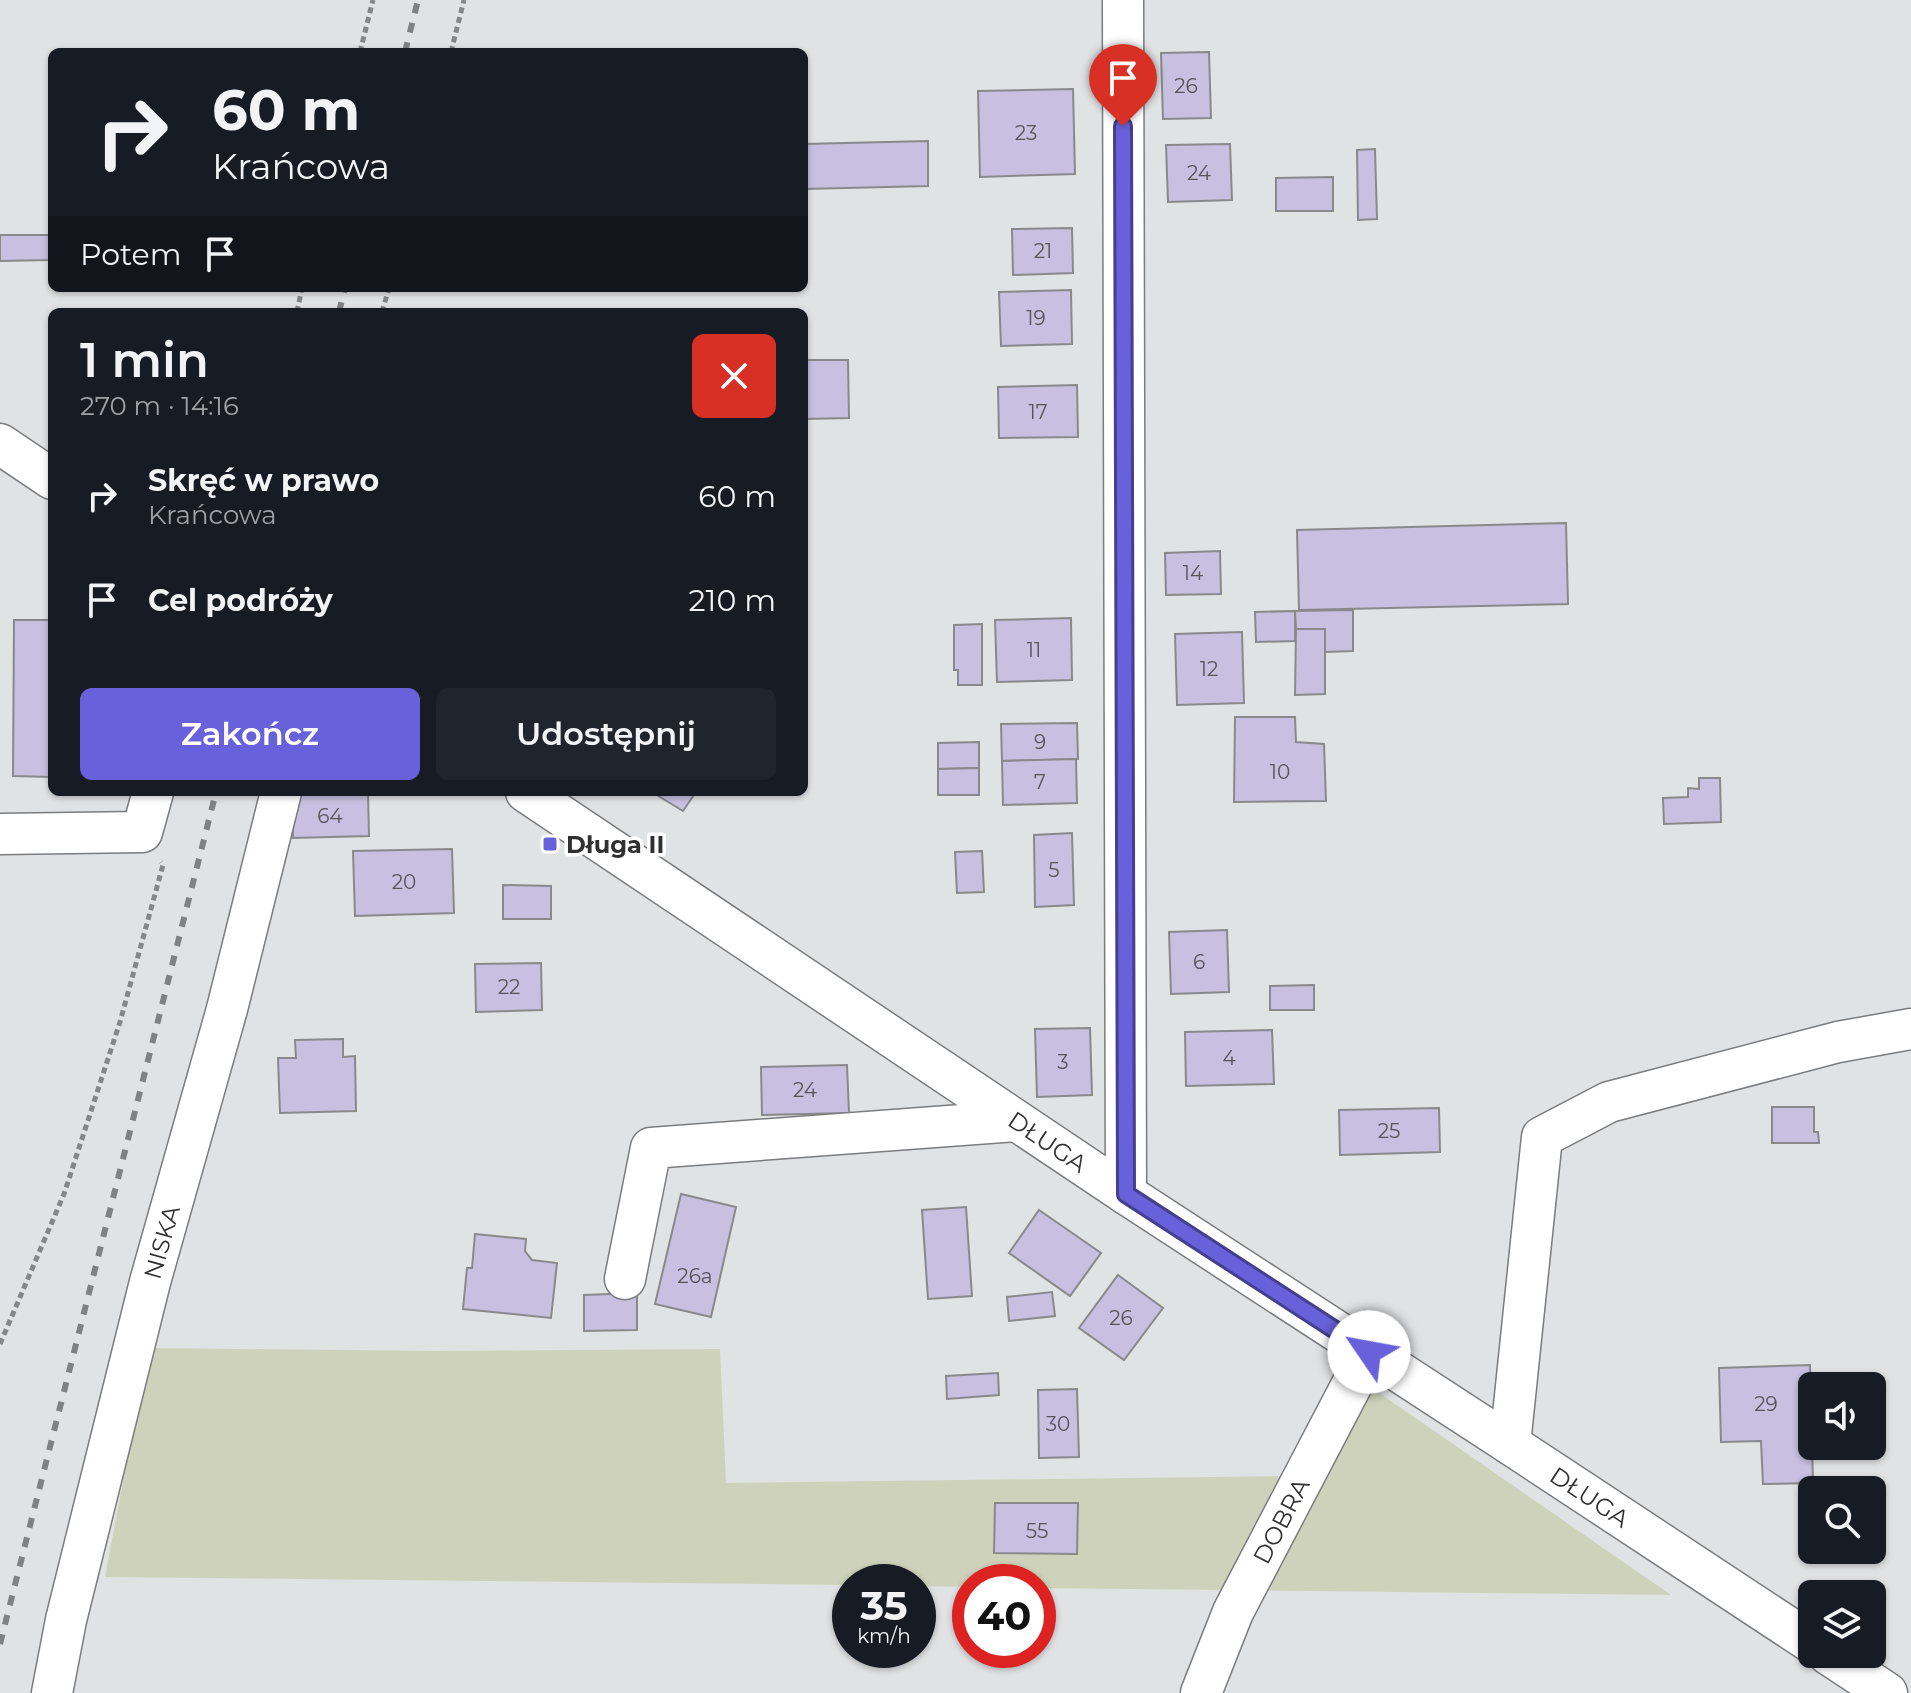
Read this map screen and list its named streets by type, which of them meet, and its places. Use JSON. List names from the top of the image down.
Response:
{
  "streets": {
    "street": ["DŁUGA", "NISKA", "DOBRA"]
  },
  "crossings": [
    ["DŁUGA", "DOBRA"]
  ],
  "places": {
    "transit": ["Długa II"]
  },
  "house_numbers": [
    "26",
    "23",
    "24",
    "21",
    "19",
    "17",
    "14",
    "11",
    "12",
    "9",
    "10",
    "7",
    "64",
    "5",
    "20",
    "6",
    "22",
    "4",
    "3",
    "24",
    "25",
    "26a",
    "26",
    "29",
    "30",
    "55"
  ],
  "page": {
    "turn": ["60 m", "Krańcowa"],
    "then": "Potem",
    "heading": ["1 min", "270 m · 14:16"],
    "list": [
      {
        "name": "Skręć w prawo",
        "note": "Krańcowa",
        "value": "60 m"
      },
      {
        "name": "Cel podróży",
        "value": "210 m"
      }
    ],
    "buttons": ["Zakończ", "Udostępnij"],
    "speed": "35 km/h",
    "limit": "40"
  }
}
